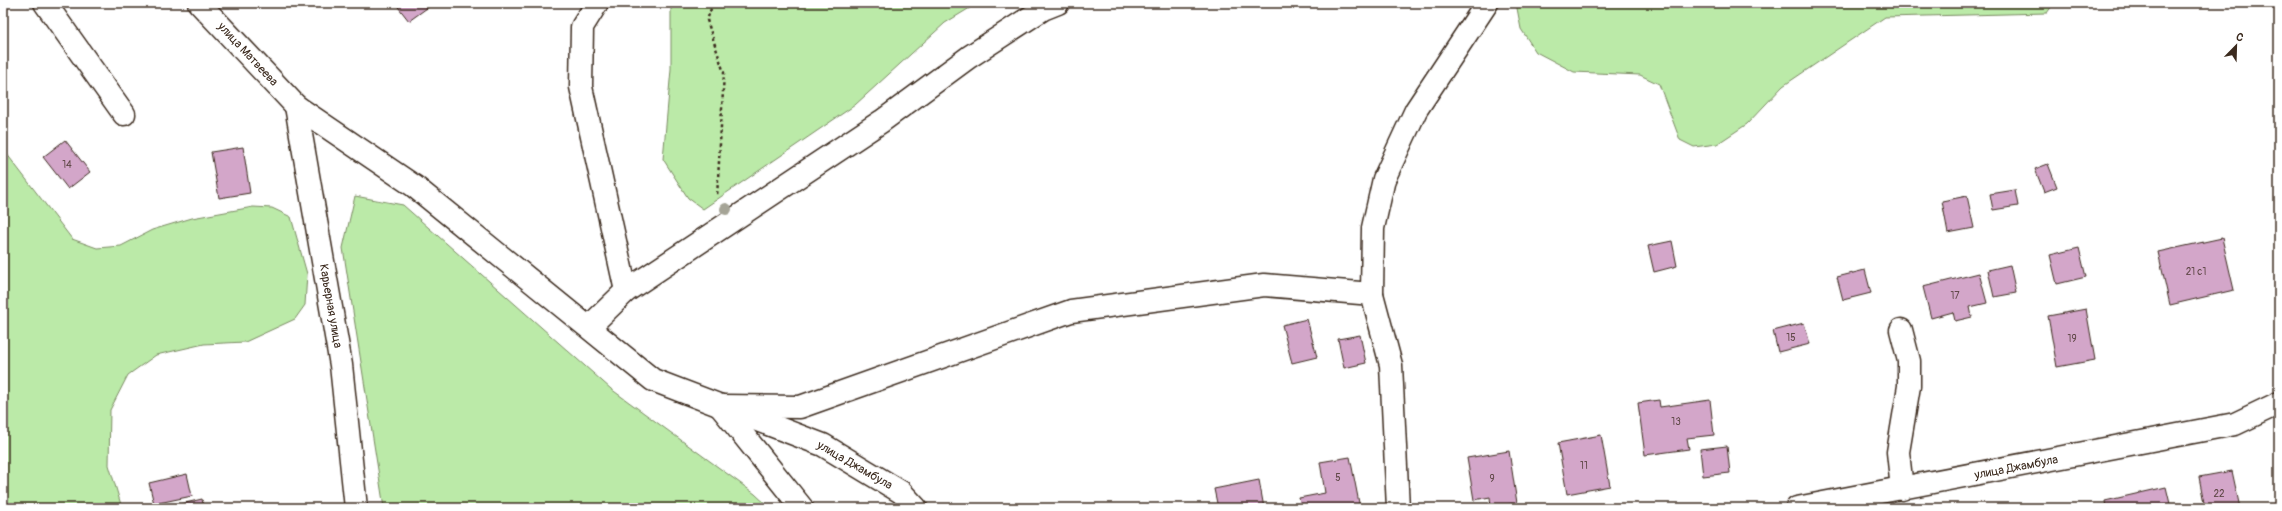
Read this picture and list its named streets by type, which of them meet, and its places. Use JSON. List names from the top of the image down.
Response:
{
  "streets": {
    "street": ["улица Матвеева", "Карьерная улица", "улица Джамбула"]
  },
  "crossings": [
    ["улица Матвеева", "Карьерная улица"],
    ["улица Матвеева", "улица Джамбула"]
  ],
  "house_numbers": [
    "14",
    "21 с1",
    "17",
    "15",
    "19",
    "13",
    "11",
    "5",
    "9",
    "22"
  ],
  "north": "top right"
}
